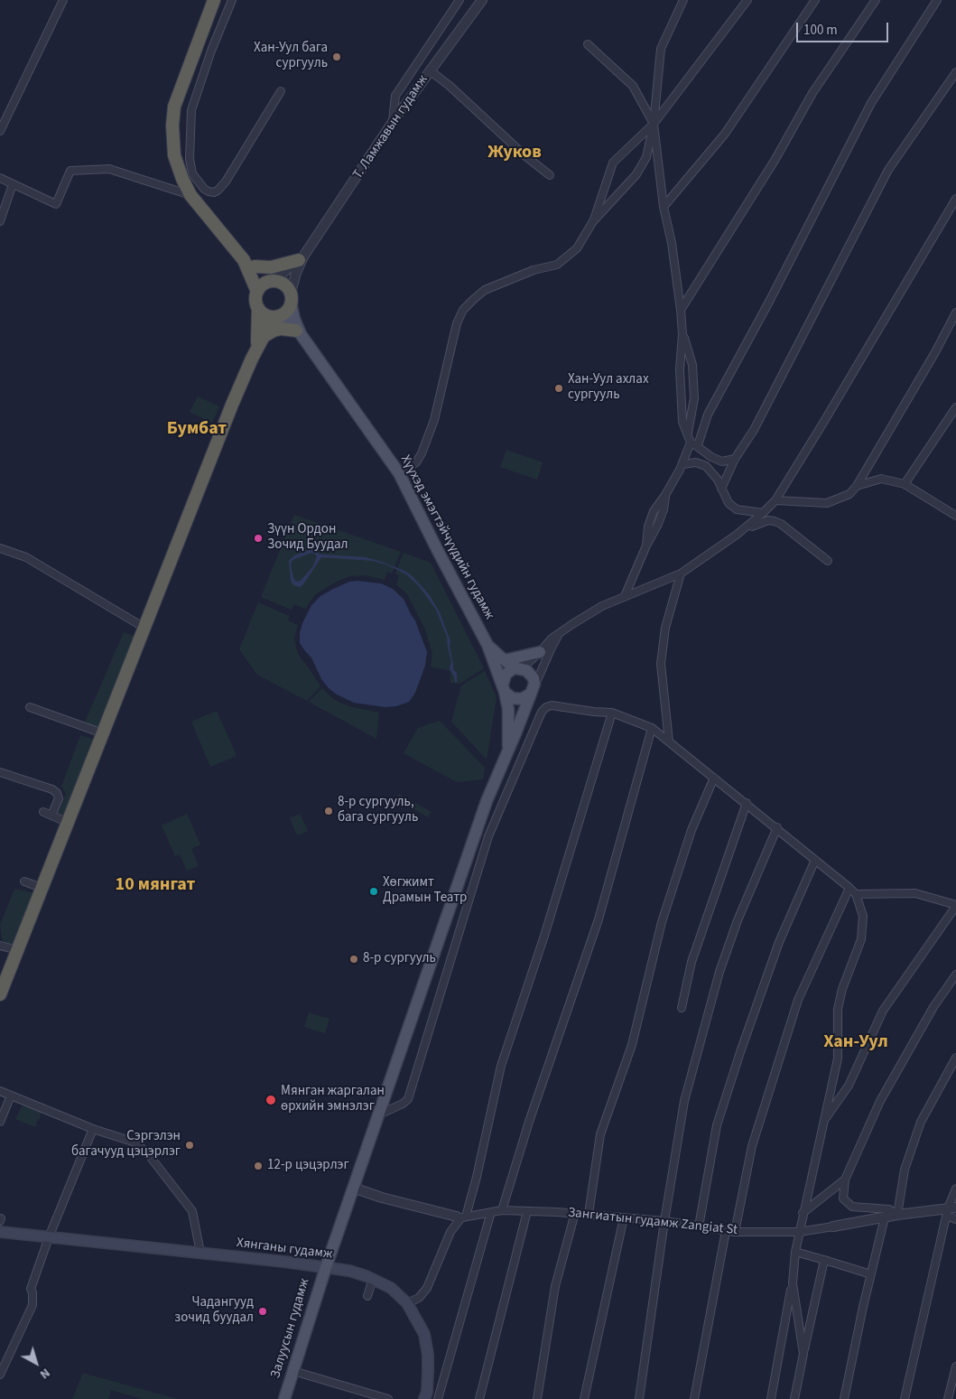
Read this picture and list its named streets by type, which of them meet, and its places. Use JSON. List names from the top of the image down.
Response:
{
  "streets": {
    "main road": ["Хүүхэд эмэгтэйчүүдийн гудамж", "Хянганы гудамж", "Залуусын гудамж"],
    "street": ["Т. Ламжавын гудамж", "Зангиатын гудамж Zangiat St"]
  },
  "crossings": [
    ["Т. Ламжавын гудамж", "Хүүхэд эмэгтэйчүүдийн гудамж"],
    ["Хүүхэд эмэгтэйчүүдийн гудамж", "Зангиатын гудамж Zangiat St"],
    ["Хүүхэд эмэгтэйчүүдийн гудамж", "Хянганы гудамж"],
    ["Хүүхэд эмэгтэйчүүдийн гудамж", "Залуусын гудамж"],
    ["Хянганы гудамж", "Залуусын гудамж"]
  ],
  "districts": [
    "Жуков",
    "Бумбат",
    "10 мянгат",
    "Хан-Уул"
  ],
  "places": [
    "Хан-Уул бага сургууль",
    "Хан-Уул ахлах сургууль",
    "Зүүн Ордон Зочид Буудал",
    "8-р сургууль, бага сургууль",
    "Хөгжимт Драмын Театр",
    "8-р сургууль",
    "Мянган жаргалан өрхийн эмнэлэг",
    "Сэргэлэн багачууд цэцэрлэг",
    "12-р цэцэрлэг",
    "Чадангууд зочид буудал"
  ],
  "scale_bar": "100 m",
  "north": "bottom right"
}
